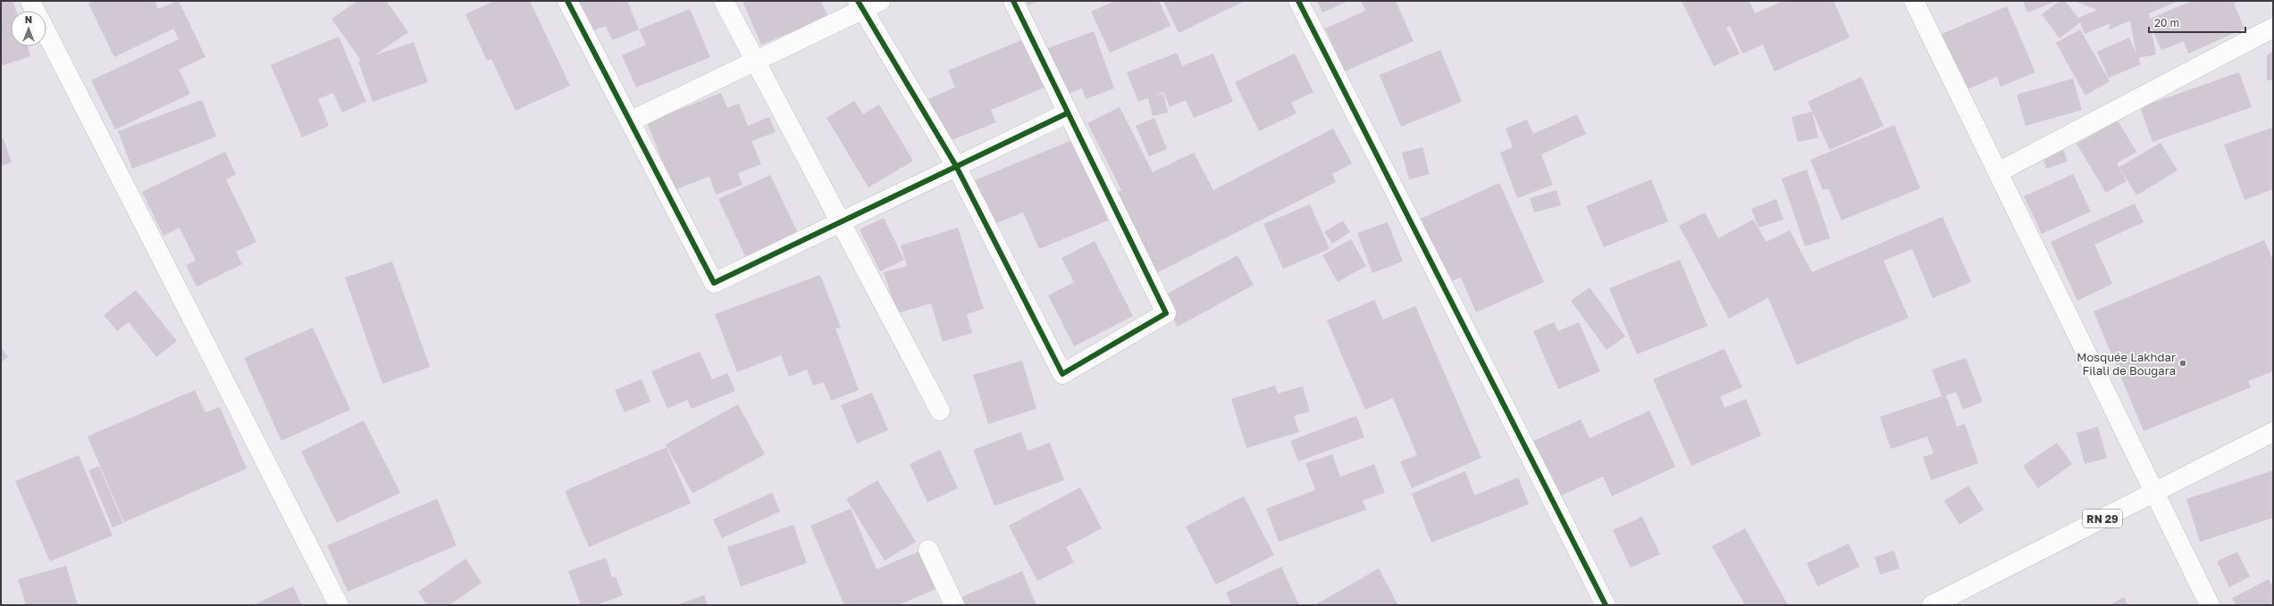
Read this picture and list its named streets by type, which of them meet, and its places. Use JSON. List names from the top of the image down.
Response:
{
  "streets": {
    "street": ["RN 29"]
  },
  "places": ["Mosquée Lakhdar Filali de Bougara"],
  "scale_bar": "20 m",
  "north": "top"
}
